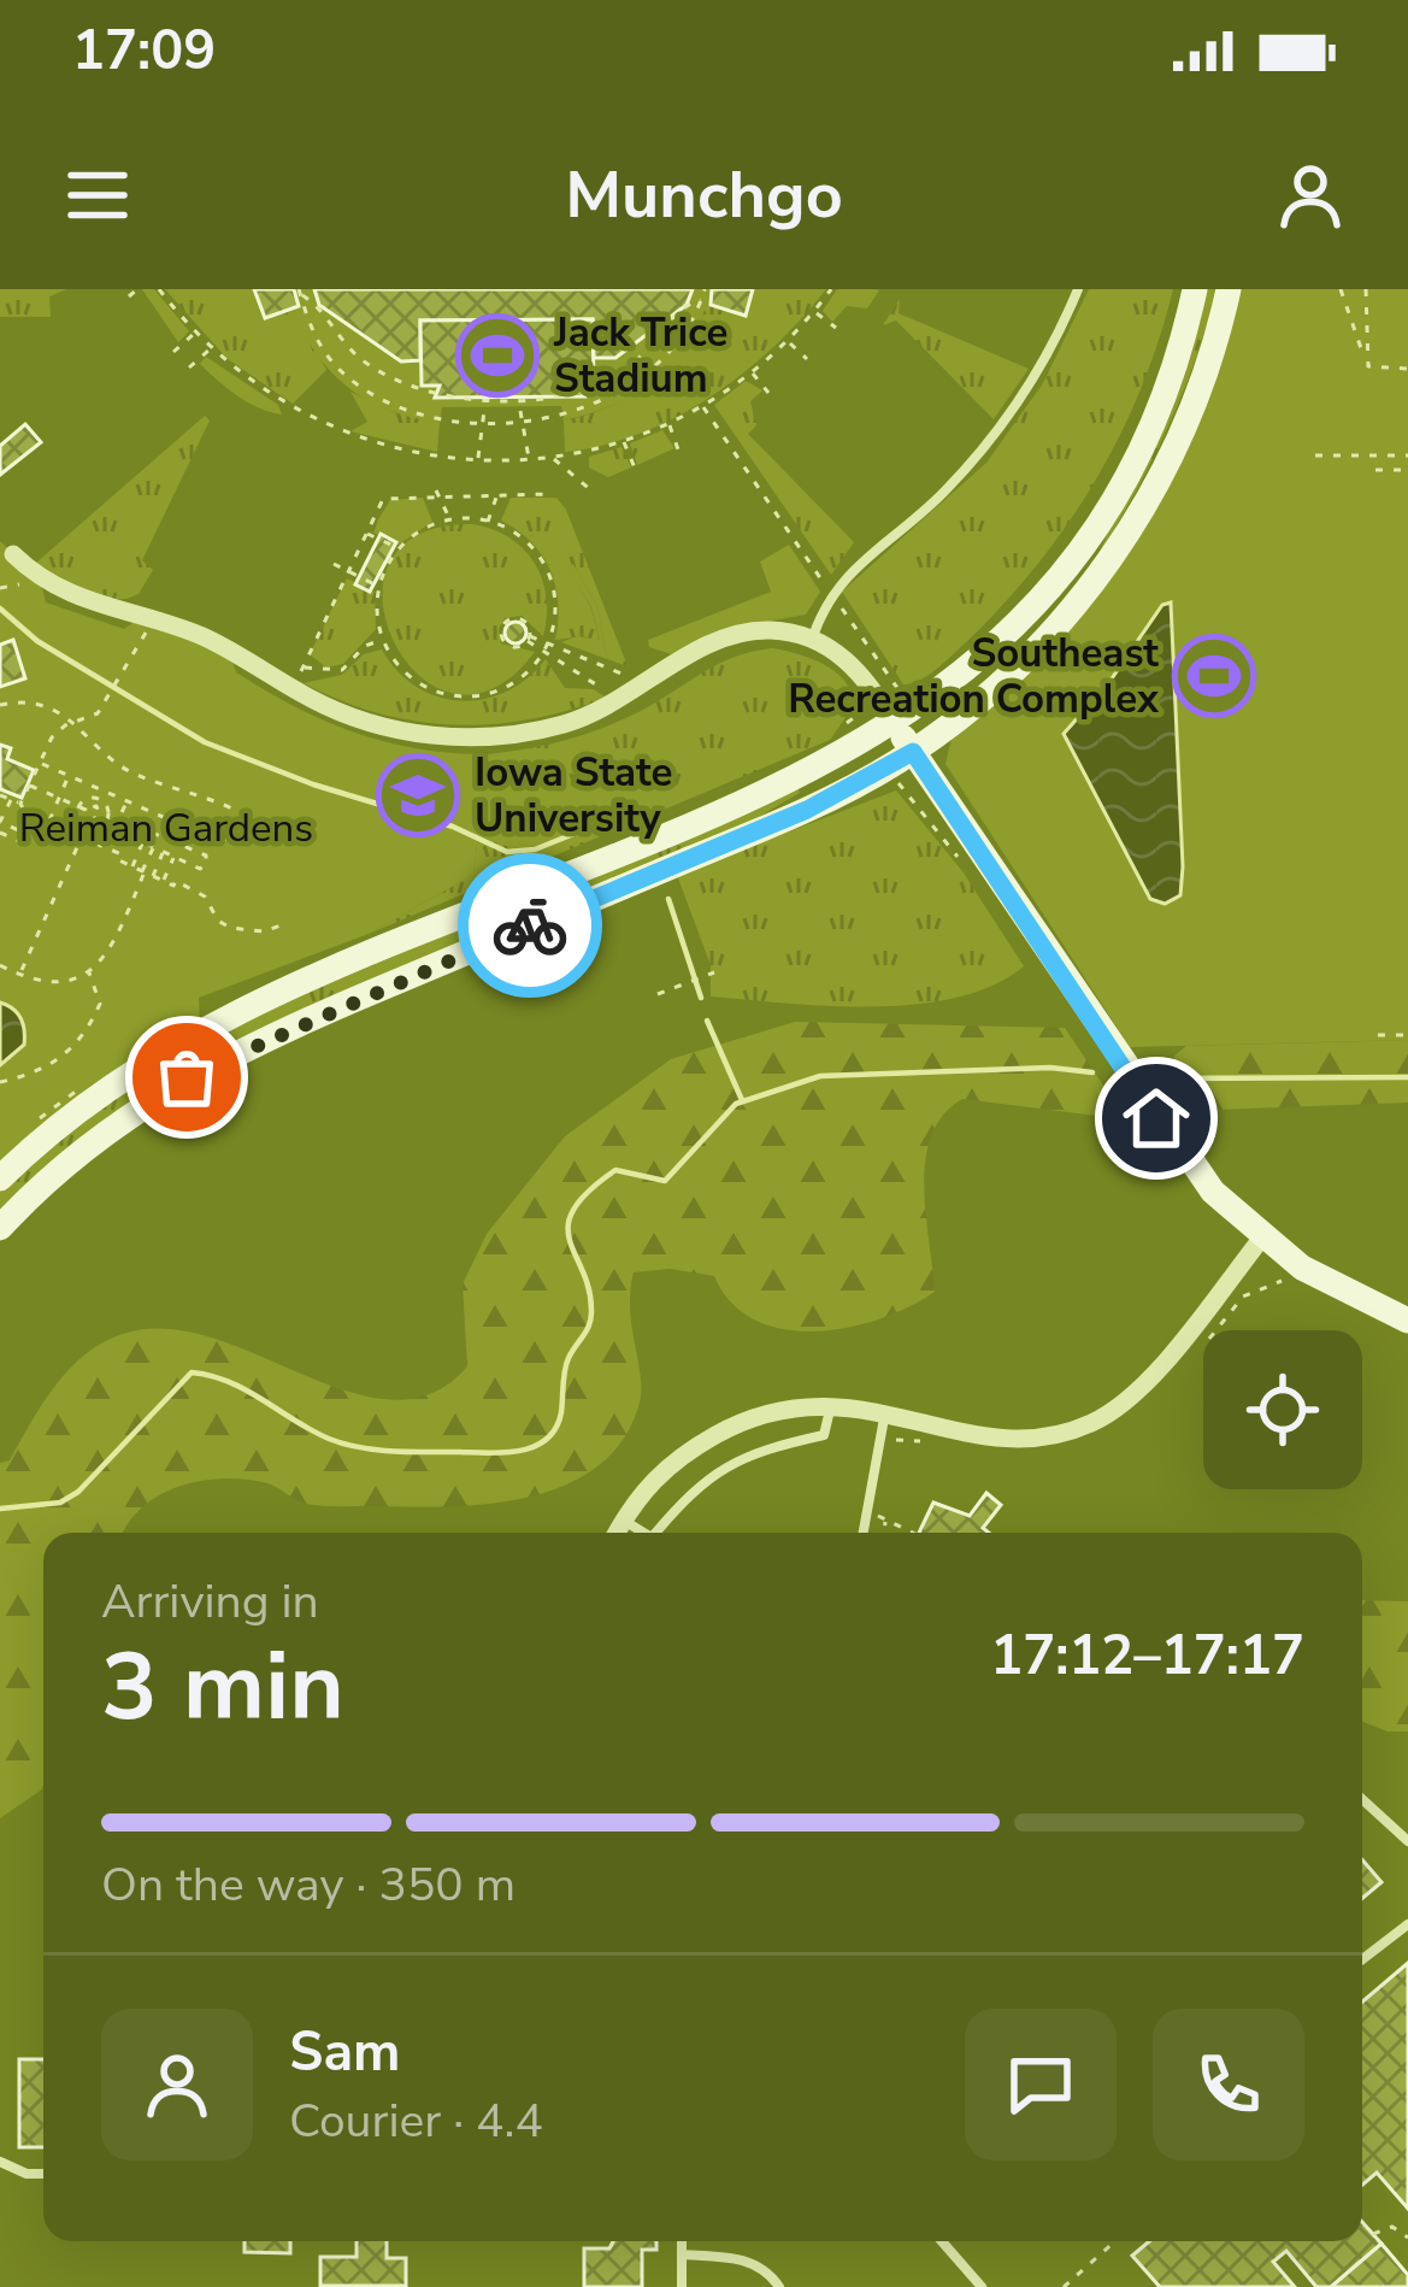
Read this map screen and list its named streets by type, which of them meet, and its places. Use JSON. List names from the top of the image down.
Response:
{
  "parks": ["Reiman Gardens"],
  "places": {
    "sports": ["Jack Trice Stadium", "Southeast Recreation Complex"],
    "school or university": ["Iowa State University"]
  },
  "page": {
    "status": "17:09",
    "header": "Munchgo",
    "heading": ["3 min", "Arriving in", "17:12–17:17"],
    "panel": ["Sam", "Courier · 4.4"],
    "bar": "On the way · 350 m"
  }
}
